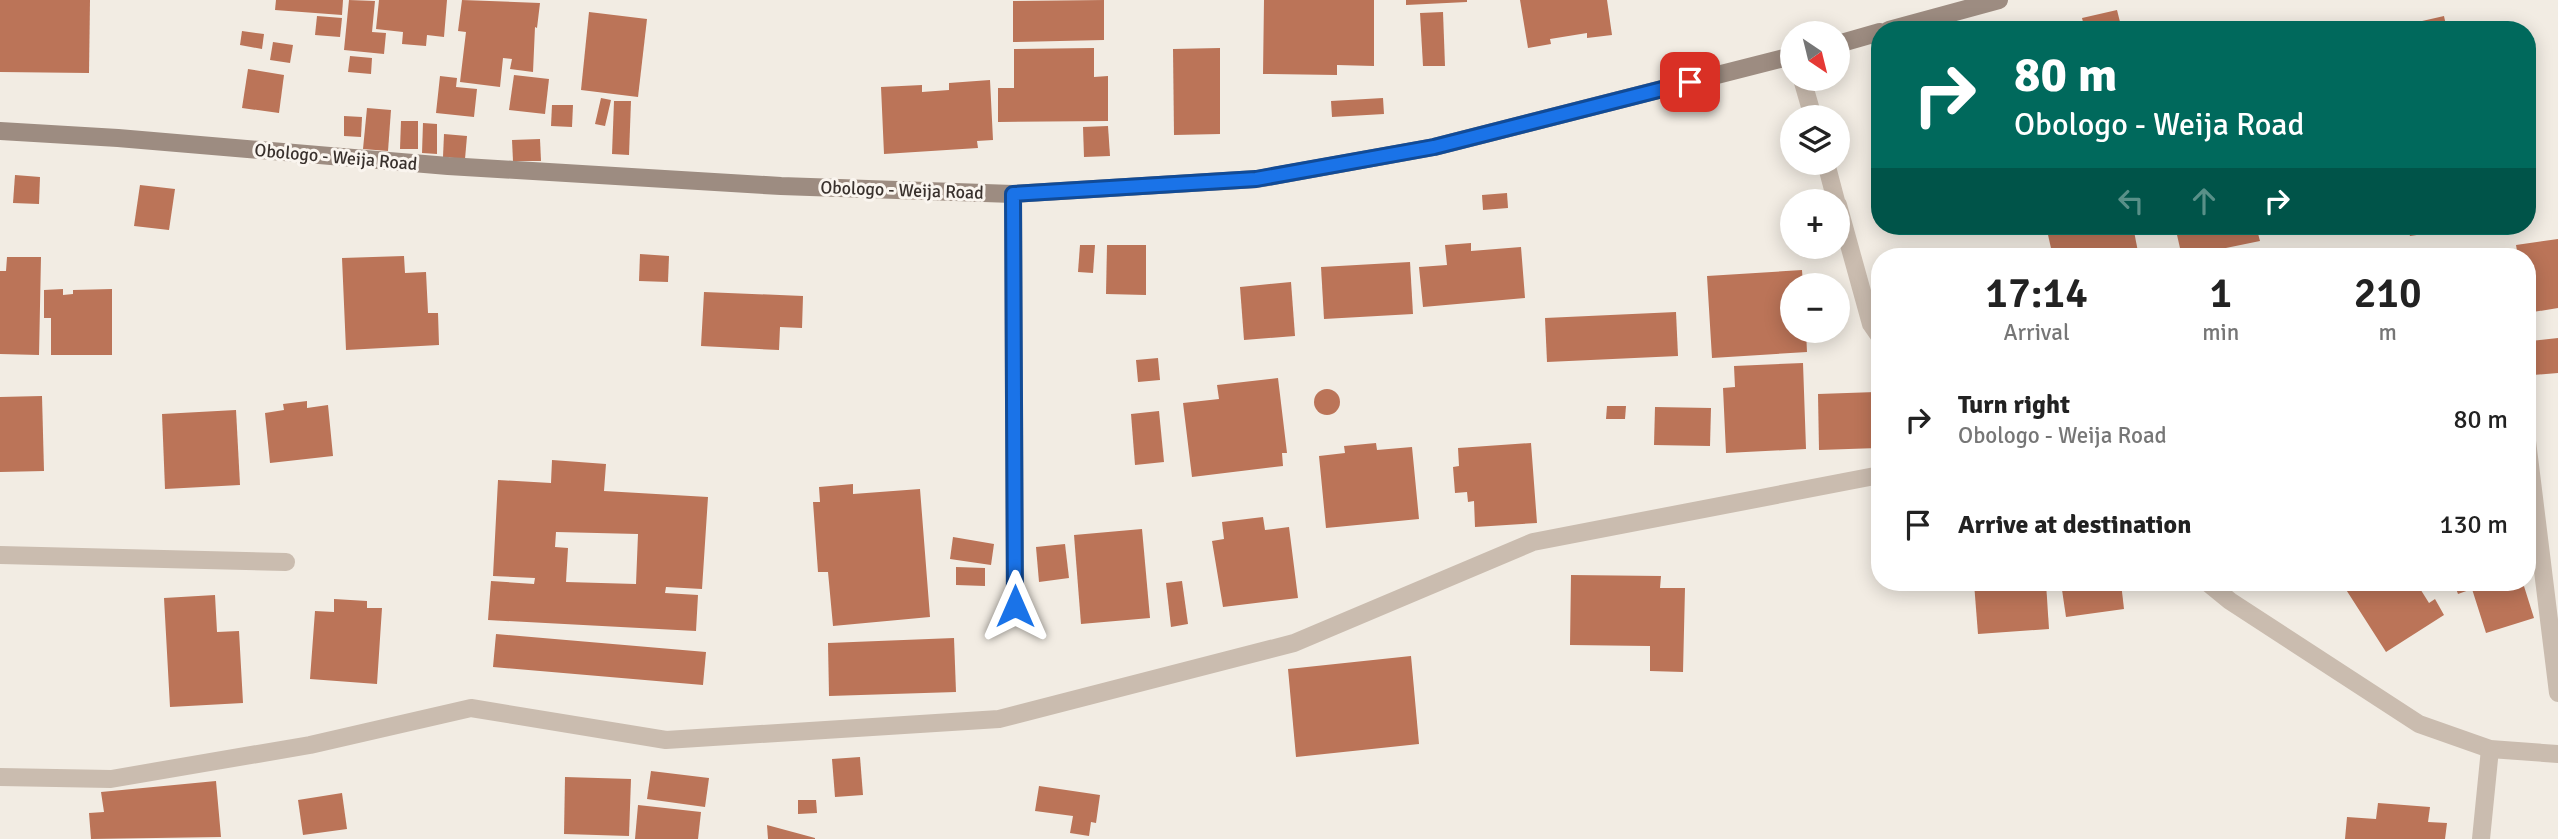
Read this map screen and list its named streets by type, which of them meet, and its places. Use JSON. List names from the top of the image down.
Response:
{
  "streets": {
    "street": ["Obologo - Weija Road"]
  },
  "north": "bottom right",
  "page": {
    "map_buttons": ["+", "−"],
    "turn": ["80 m", "Obologo - Weija Road"],
    "eta": [
      "17:14",
      "Arrival",
      "1",
      "min",
      "210",
      "m"
    ],
    "list": [
      {
        "name": "Turn right",
        "note": "Obologo - Weija Road",
        "value": "80 m"
      },
      {
        "name": "Arrive at destination",
        "value": "130 m"
      }
    ]
  }
}
